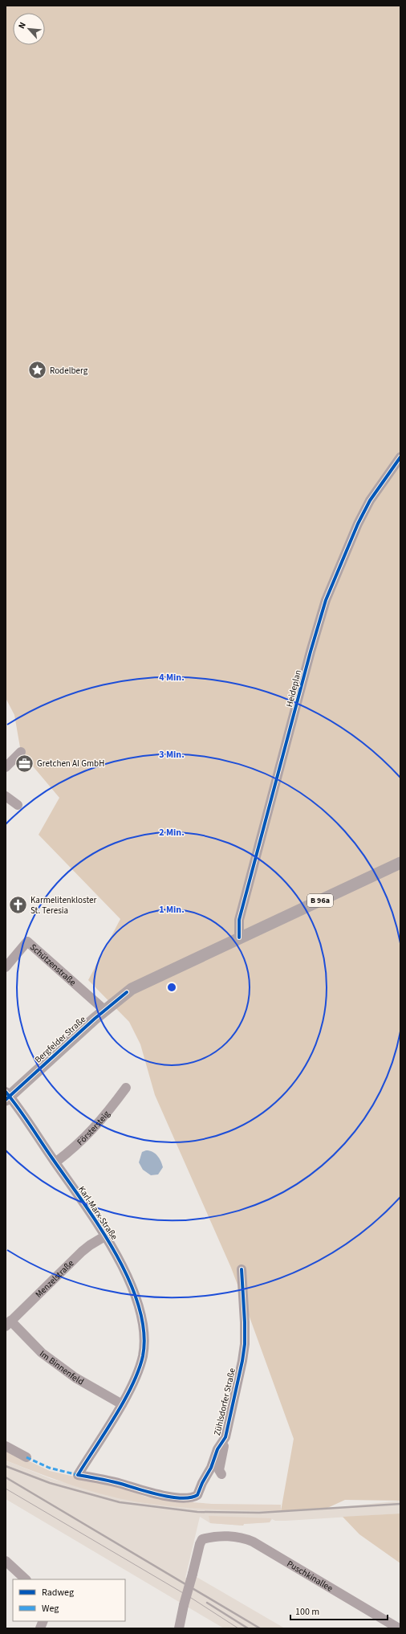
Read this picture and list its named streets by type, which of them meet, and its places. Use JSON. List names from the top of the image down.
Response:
{
  "streets": {
    "main road": ["B 96a", "Bergfelder Straße"],
    "street": [
      "Heideplan",
      "Schützenstraße",
      "Förstersteig",
      "Karl-Marx-Straße",
      "Menzelstraße",
      "Im Binnenfeld",
      "Zühlsdorfer Straße",
      "Puschkinallee"
    ]
  },
  "crossings": [
    ["Heideplan", "B 96a"],
    ["Heideplan", "Bergfelder Straße"],
    ["B 96a", "Bergfelder Straße"],
    ["Schützenstraße", "Bergfelder Straße"],
    ["Bergfelder Straße", "Karl-Marx-Straße"],
    ["Förstersteig", "Karl-Marx-Straße"],
    ["Karl-Marx-Straße", "Menzelstraße"],
    ["Karl-Marx-Straße", "Im Binnenfeld"],
    ["Karl-Marx-Straße", "Zühlsdorfer Straße"],
    ["Menzelstraße", "Im Binnenfeld"]
  ],
  "places": {
    "place": ["Rodelberg"],
    "office": ["Gretchen AI GmbH"],
    "church": ["Karmelitenkloster St. Teresia"]
  },
  "legend": ["Radweg", "Weg"],
  "scale_bar": "100 m",
  "north": "top left",
  "rings": [
    "4 Min.",
    "3 Min.",
    "2 Min.",
    "1 Min."
  ]
}
